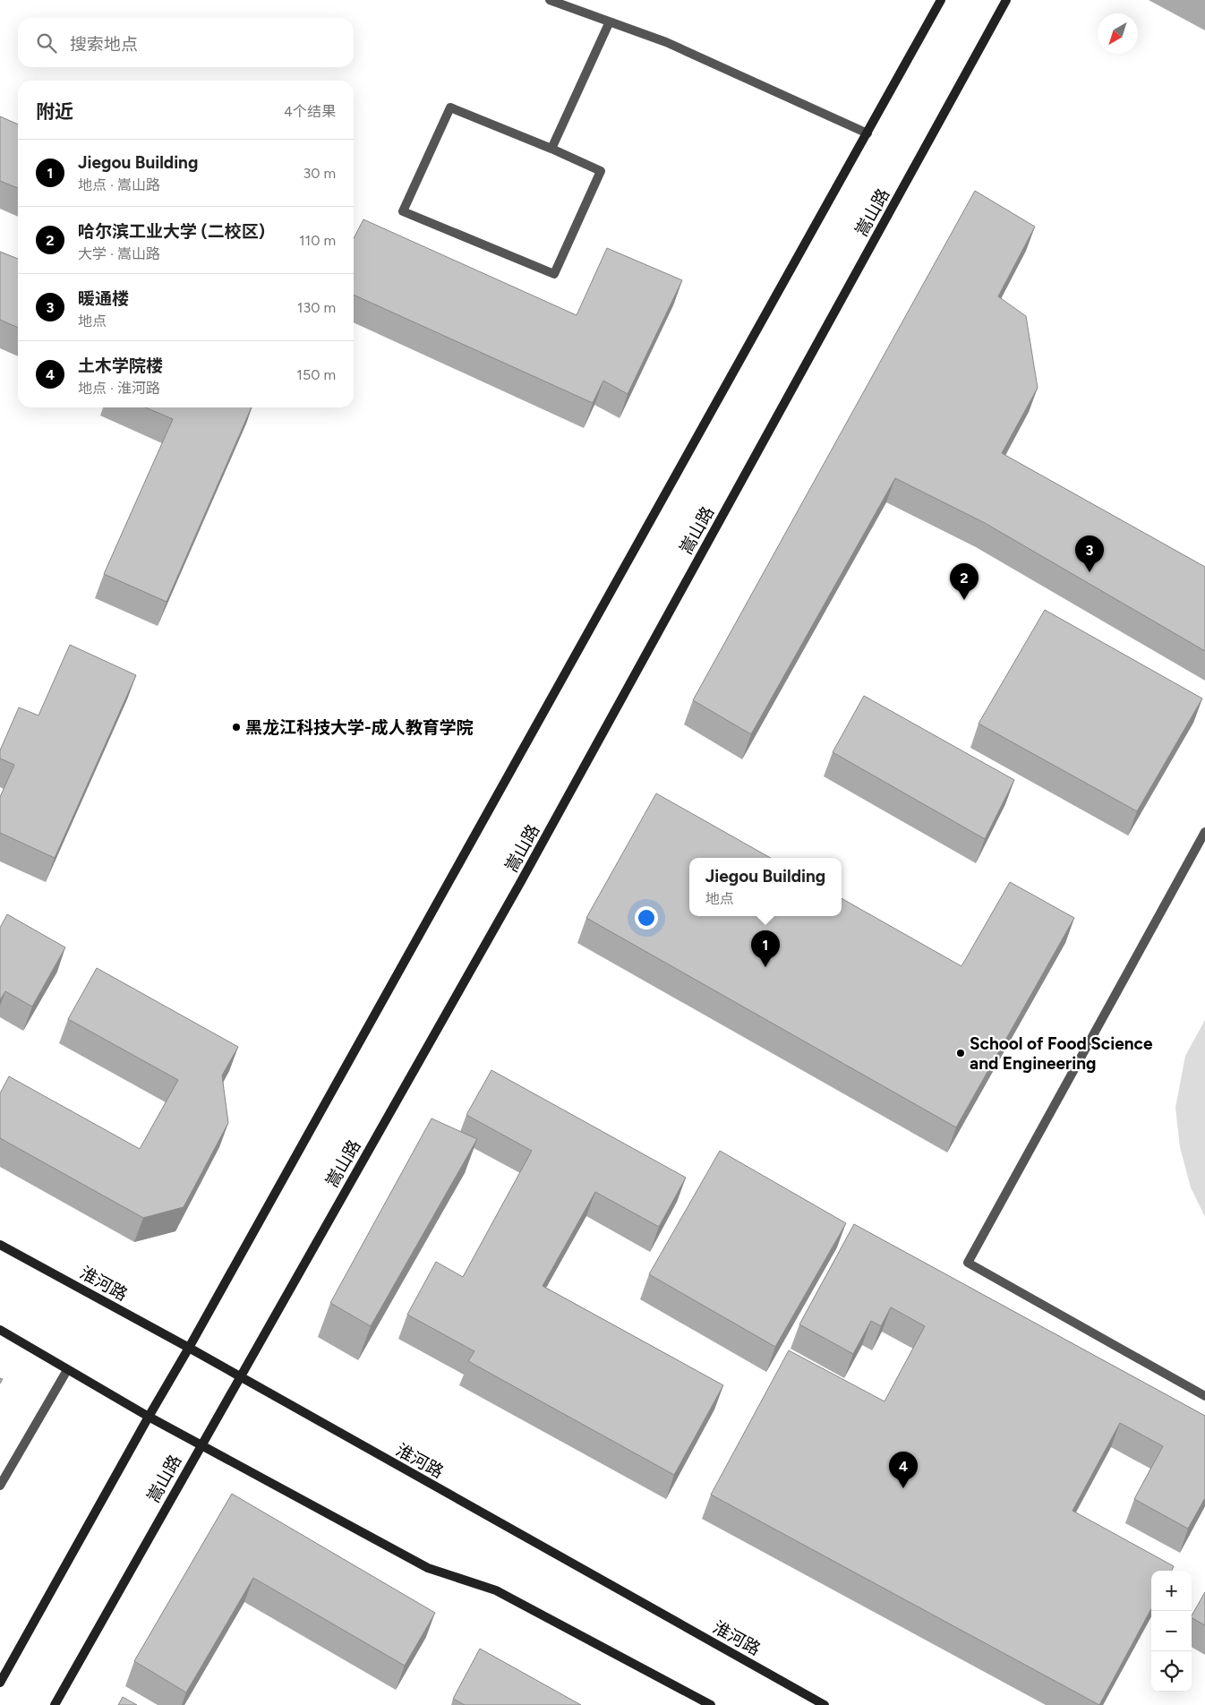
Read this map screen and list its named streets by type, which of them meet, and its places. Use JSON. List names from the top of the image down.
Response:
{
  "streets": {
    "main road": ["嵩山路", "淮河路"]
  },
  "crossings": [
    ["嵩山路", "淮河路"]
  ],
  "places": ["黑龙江科技大学-成人教育学院", "School of Food Science and Engineering"],
  "north": "bottom left",
  "page": {
    "search": "搜索地点",
    "heading": ["附近", "4个结果"],
    "list": [
      {
        "mark": "1",
        "name": "Jiegou Building",
        "note": "地点 · 嵩山路",
        "value": "30 m"
      },
      {
        "mark": "2",
        "name": "哈尔滨工业大学 (二校区)",
        "note": "大学 · 嵩山路",
        "value": "110 m"
      },
      {
        "mark": "3",
        "name": "暖通楼",
        "note": "地点",
        "value": "130 m"
      },
      {
        "mark": "4",
        "name": "土木学院楼",
        "note": "地点 · 淮河路",
        "value": "150 m"
      }
    ],
    "pins": [
      "3",
      "2",
      "1",
      "4"
    ],
    "popup": ["Jiegou Building", "地点"],
    "map_buttons": ["+", "−"]
  }
}
